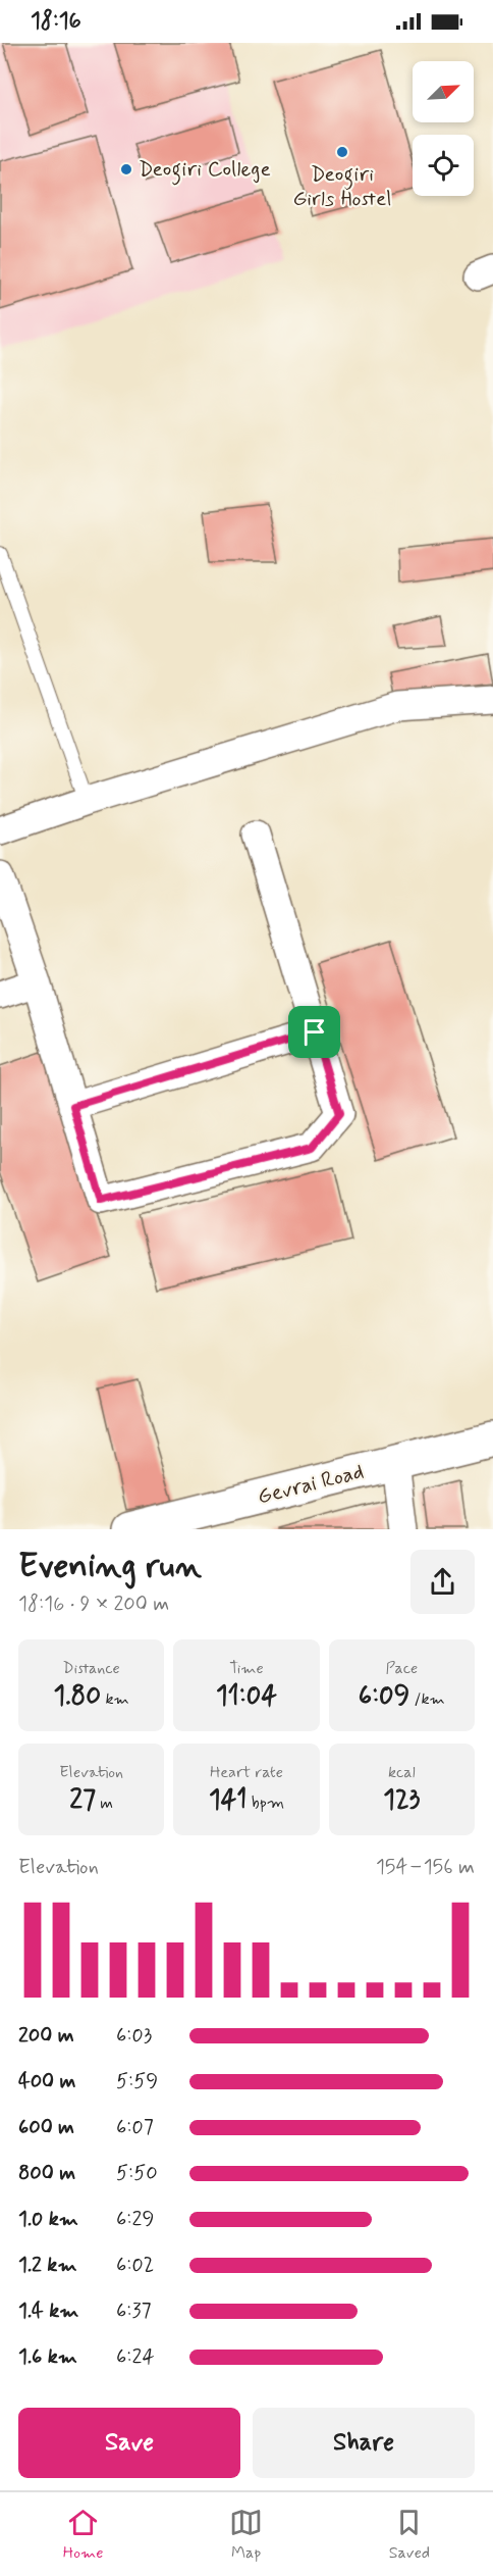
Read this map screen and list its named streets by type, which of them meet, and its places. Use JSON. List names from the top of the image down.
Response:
{
  "streets": {
    "street": ["Gevrai Road"]
  },
  "places": ["Deogiri Girls Hostel", "Deogiri College"],
  "north": "top right",
  "page": {
    "status": "18:16",
    "heading": ["Evening run", "18:16 · 9 × 200 m"],
    "stats": [
      ["Distance", "1.80 km"],
      ["Time", "11:04"],
      ["Pace", "6:09 /km"],
      ["Elevation", "27 m"],
      ["Heart rate", "141 bpm"],
      ["kcal", "123"]
    ],
    "chart": ["Elevation", "154–156 m"],
    "list": [
      {
        "name": "200 m",
        "note": "6:03"
      },
      {
        "name": "400 m",
        "note": "5:59"
      },
      {
        "name": "600 m",
        "note": "6:07"
      },
      {
        "name": "800 m",
        "note": "5:50"
      },
      {
        "name": "1.0 km",
        "note": "6:29"
      },
      {
        "name": "1.2 km",
        "note": "6:02"
      },
      {
        "name": "1.4 km",
        "note": "6:37"
      },
      {
        "name": "1.6 km",
        "note": "6:24"
      }
    ],
    "buttons": ["Save", "Share"],
    "tabs": ["Home", "Map", "Saved"]
  }
}
